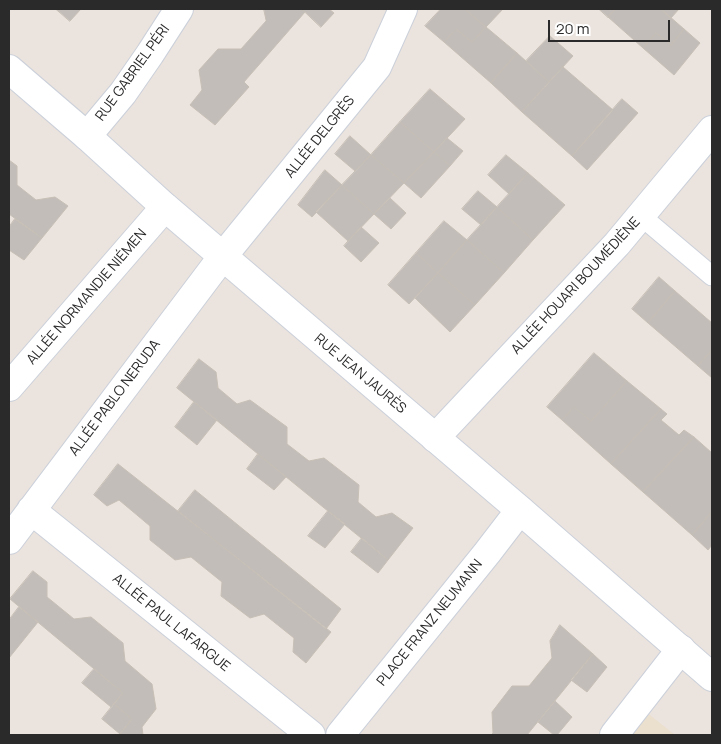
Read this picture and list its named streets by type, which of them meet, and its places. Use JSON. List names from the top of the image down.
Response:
{
  "streets": {
    "street": [
      "RUE GABRIEL PÉRI",
      "ALLÉE DELGRÈS",
      "ALLÉE HOUARI BOUMÉDIÈNE",
      "ALLÉE NORMANDIE NIÉMEN",
      "RUE JEAN JAURÈS",
      "ALLÉE PABLO NERUDA",
      "ALLÉE PAUL LAFARGUE",
      "PLACE FRANZ NEUMANN"
    ]
  },
  "crossings": [
    ["RUE GABRIEL PÉRI", "RUE JEAN JAURÈS"],
    ["ALLÉE DELGRÈS", "RUE JEAN JAURÈS"],
    ["ALLÉE DELGRÈS", "ALLÉE PABLO NERUDA"],
    ["ALLÉE HOUARI BOUMÉDIÈNE", "RUE JEAN JAURÈS"],
    ["ALLÉE NORMANDIE NIÉMEN", "RUE JEAN JAURÈS"],
    ["RUE JEAN JAURÈS", "ALLÉE PABLO NERUDA"],
    ["RUE JEAN JAURÈS", "PLACE FRANZ NEUMANN"],
    ["ALLÉE PABLO NERUDA", "ALLÉE PAUL LAFARGUE"]
  ],
  "scale_bar": "20 m"
}
